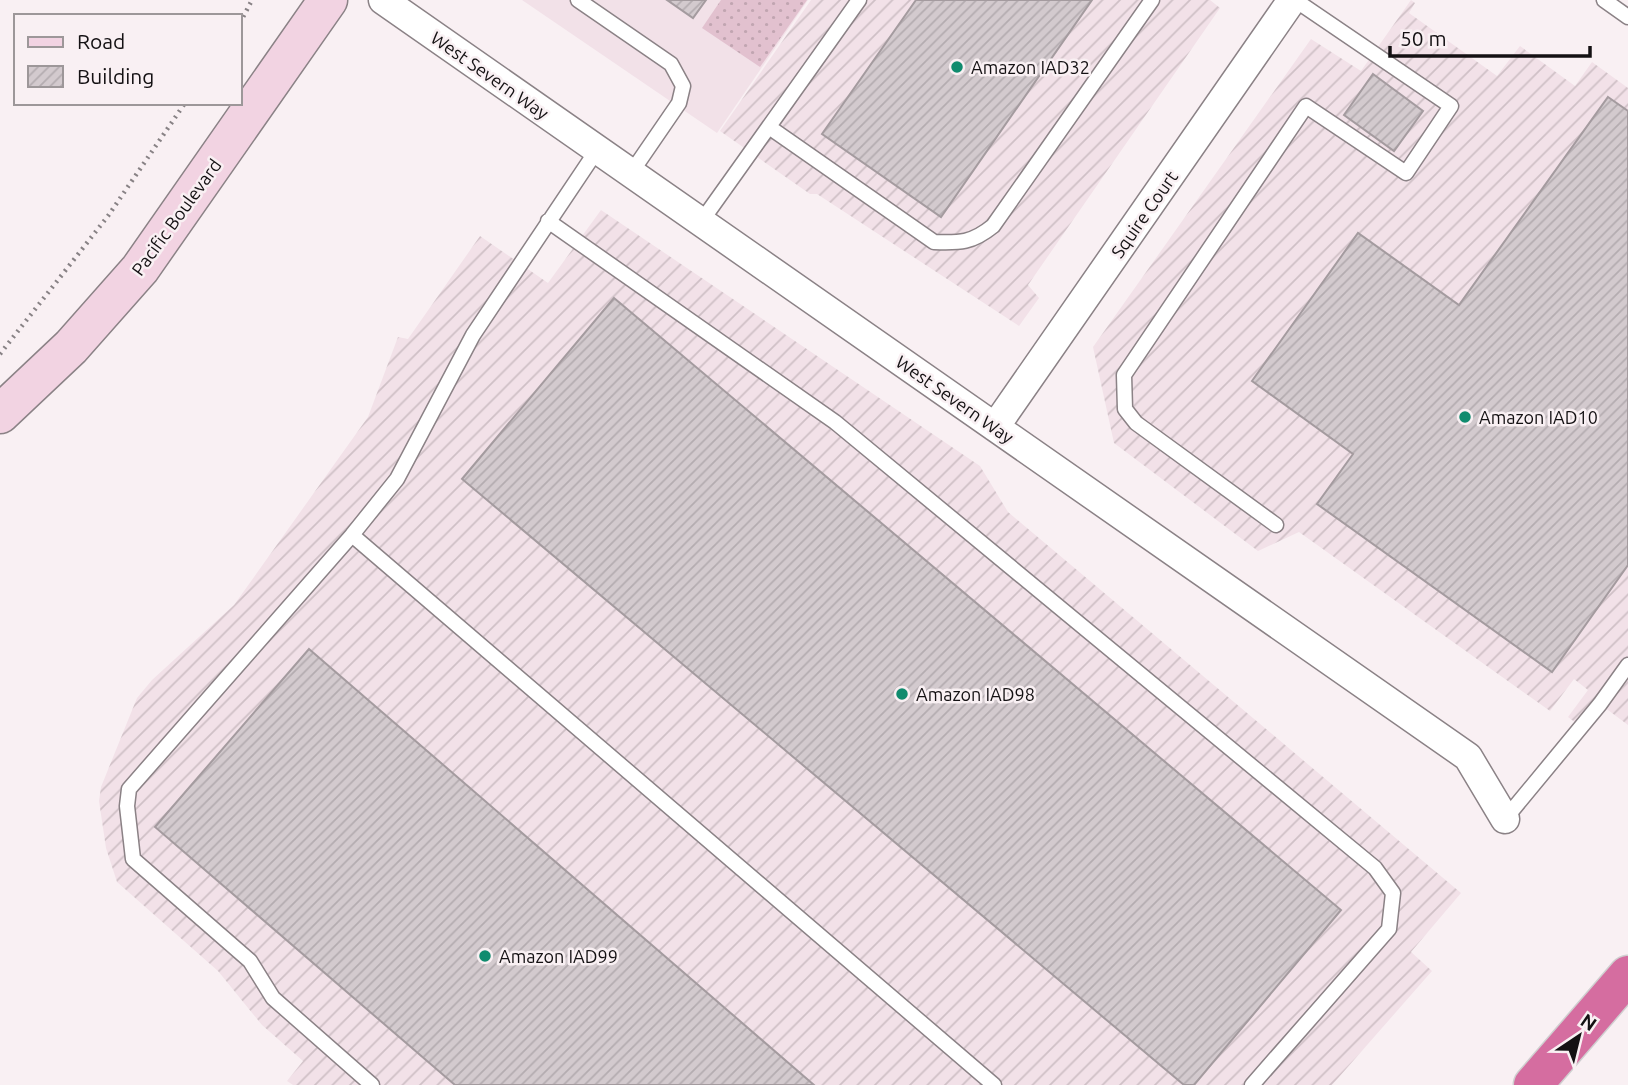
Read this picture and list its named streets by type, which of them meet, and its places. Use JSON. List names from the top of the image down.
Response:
{
  "streets": {
    "main road": ["Pacific Boulevard"],
    "street": ["West Severn Way", "Squire Court"]
  },
  "crossings": [
    ["West Severn Way", "Squire Court"]
  ],
  "places": [
    "Amazon IAD32",
    "Amazon IAD10",
    "Amazon IAD98",
    "Amazon IAD99"
  ],
  "legend": ["Road", "Building"],
  "scale_bar": "50 m",
  "north": "top right"
}
